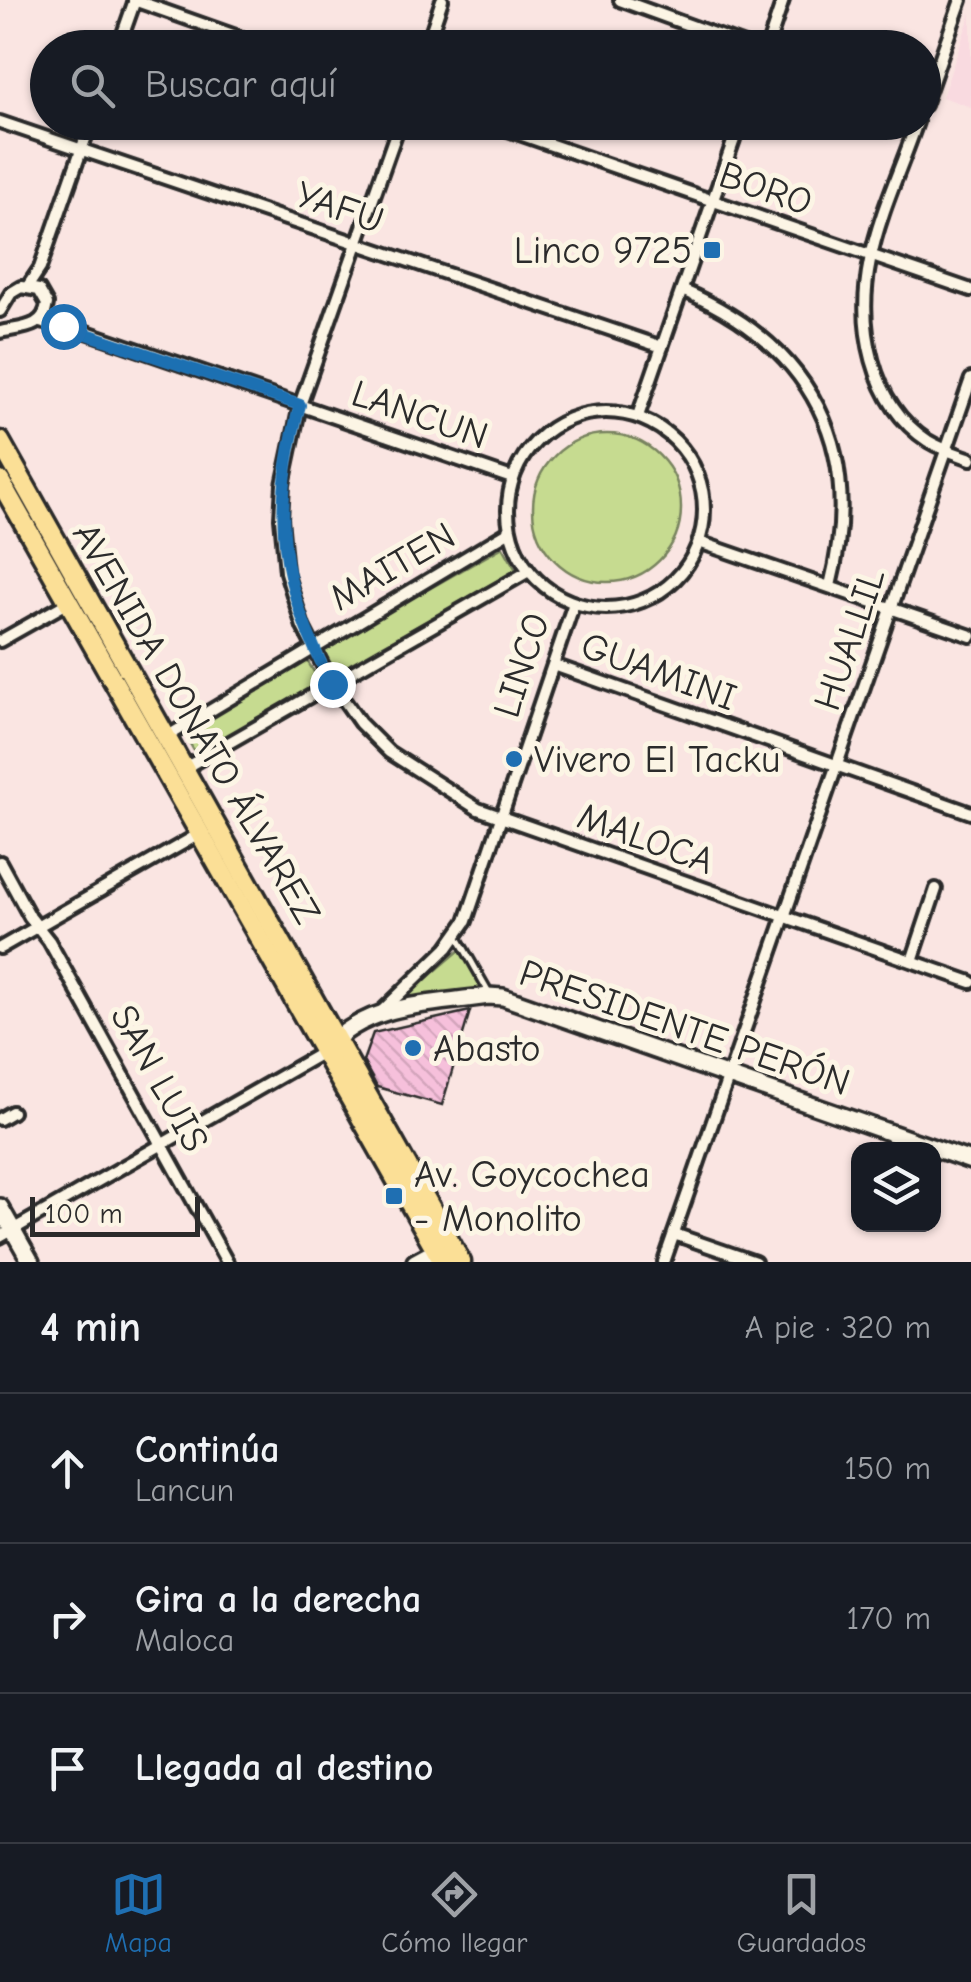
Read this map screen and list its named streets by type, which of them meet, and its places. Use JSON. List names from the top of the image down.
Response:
{
  "streets": {
    "main road": ["AVENIDA DONATO ÁLVAREZ", "PRESIDENTE PERÓN"],
    "street": [
      "BORO",
      "YAFU",
      "LANCUN",
      "MAITEN",
      "HUALLIL",
      "LINCO",
      "GUAMINI",
      "MALOCA",
      "SAN LUIS"
    ]
  },
  "crossings": [
    ["YAFU", "MALOCA"],
    ["LANCUN", "MAITEN"],
    ["LANCUN", "LINCO"],
    ["LANCUN", "MALOCA"],
    ["MAITEN", "LINCO"],
    ["MAITEN", "AVENIDA DONATO ÁLVAREZ"],
    ["MAITEN", "MALOCA"],
    ["HUALLIL", "GUAMINI"],
    ["HUALLIL", "MALOCA"],
    ["HUALLIL", "PRESIDENTE PERÓN"],
    ["LINCO", "GUAMINI"],
    ["LINCO", "MALOCA"],
    ["LINCO", "PRESIDENTE PERÓN"],
    ["AVENIDA DONATO ÁLVAREZ", "PRESIDENTE PERÓN"]
  ],
  "places": {
    "transit": ["Linco 9725", "Av. Goycochea - Monolito"],
    "other": ["Vivero El Tacku", "Abasto"]
  },
  "scale_bar": "100 m",
  "page": {
    "search": "Buscar aquí",
    "scale": "100 m",
    "heading": ["4 min", "A pie · 320 m"],
    "list": [
      ["Continúa", "Lancun", "150 m"],
      ["Gira a la derecha", "Maloca", "170 m"],
      "Llegada al destino"
    ],
    "nav": ["Mapa", "Cómo llegar", "Guardados"]
  }
}
